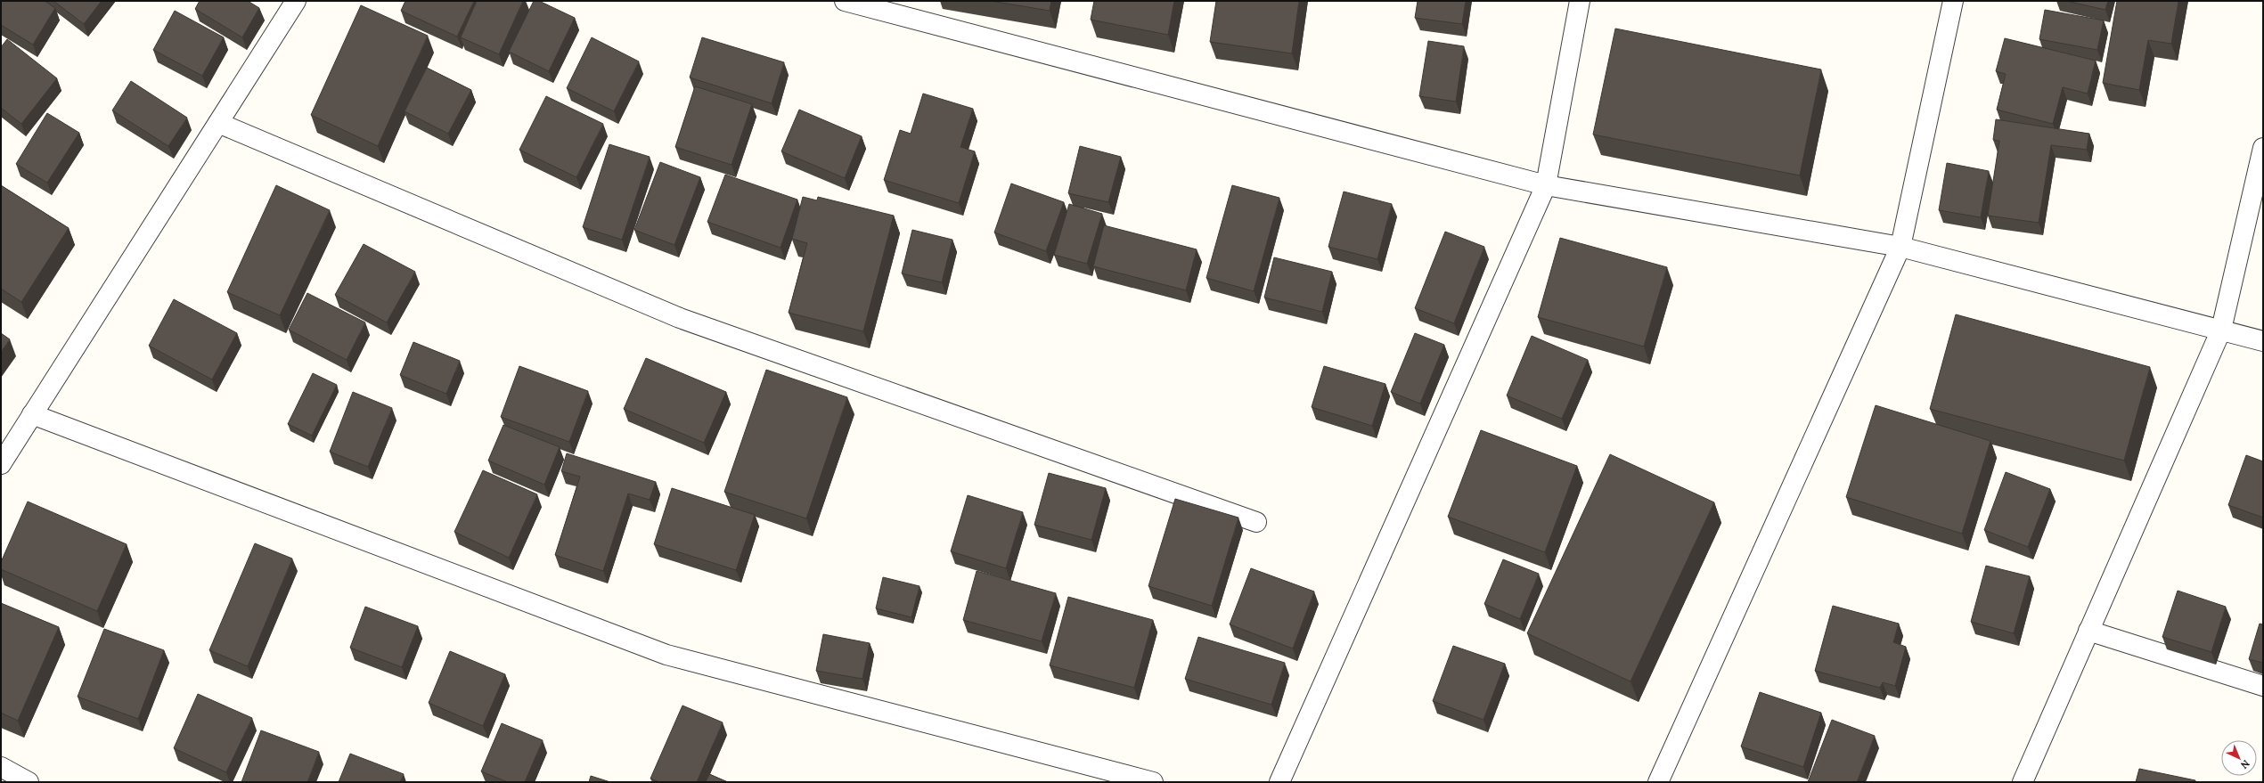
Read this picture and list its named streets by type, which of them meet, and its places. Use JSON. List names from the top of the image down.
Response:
{
  "north": "bottom right"
}
